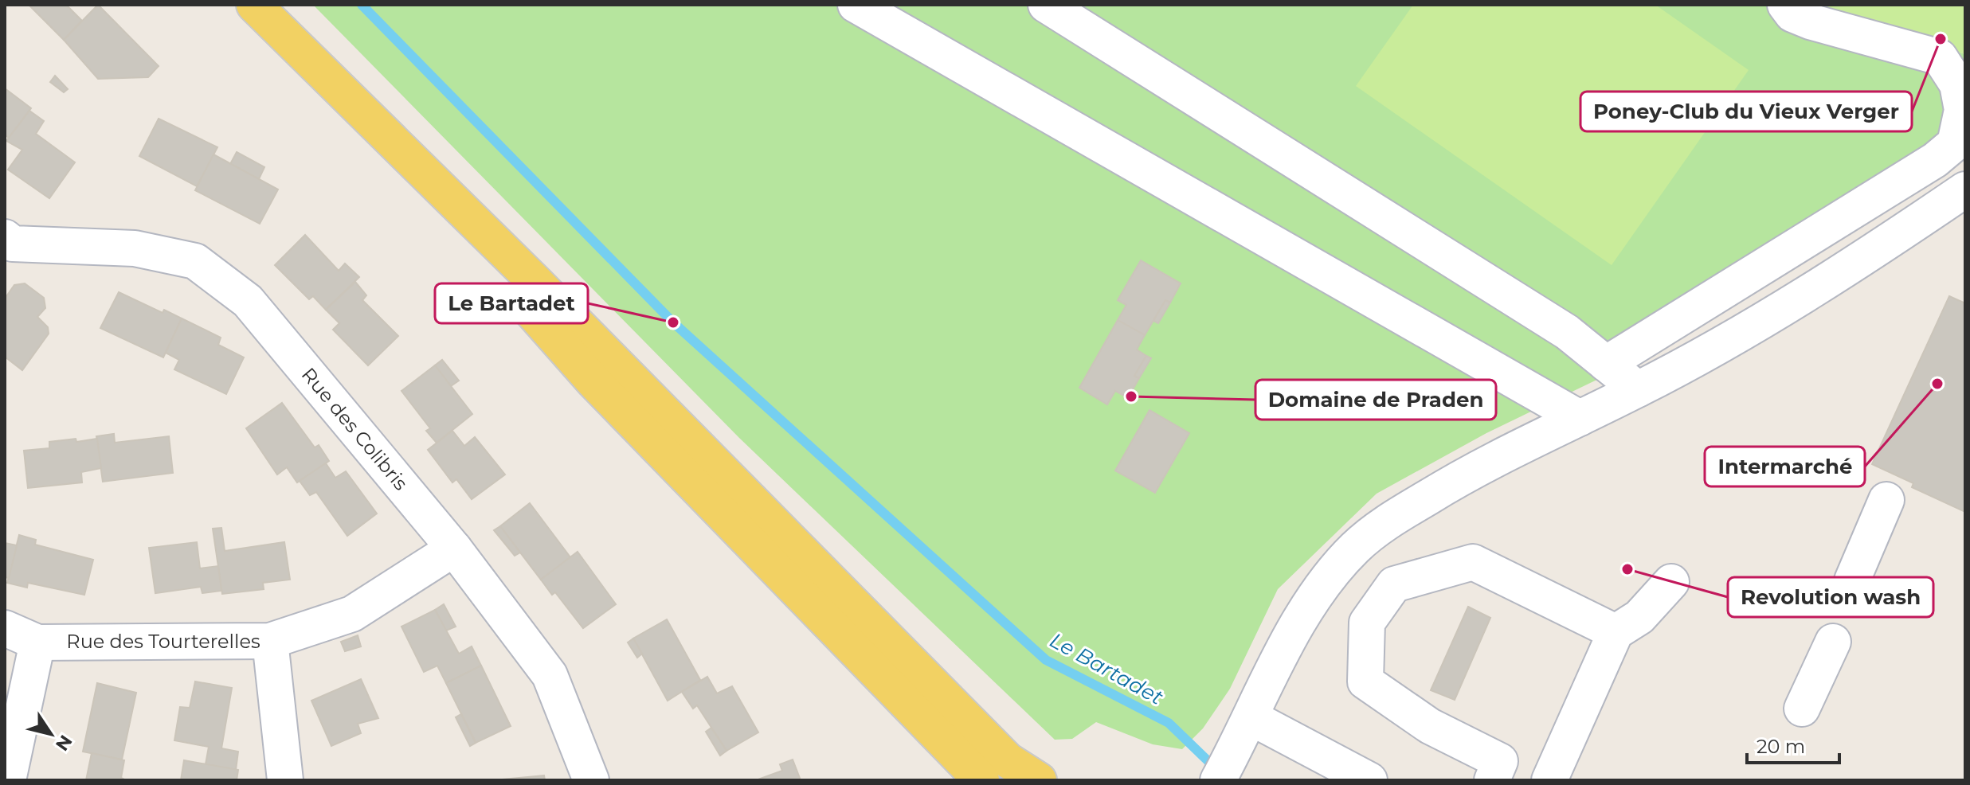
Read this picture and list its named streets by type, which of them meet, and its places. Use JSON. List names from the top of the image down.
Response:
{
  "streets": {
    "street": ["Rue des Colibris", "Rue des Tourterelles"]
  },
  "crossings": [
    ["Rue des Colibris", "Rue des Tourterelles"]
  ],
  "water": ["Le Bartadet"],
  "places": [
    "Poney-Club du Vieux Verger",
    "Le Bartadet",
    "Intermarché",
    "Domaine de Praden",
    "Revolution wash"
  ],
  "scale_bar": "20 m",
  "north": "bottom right"
}
